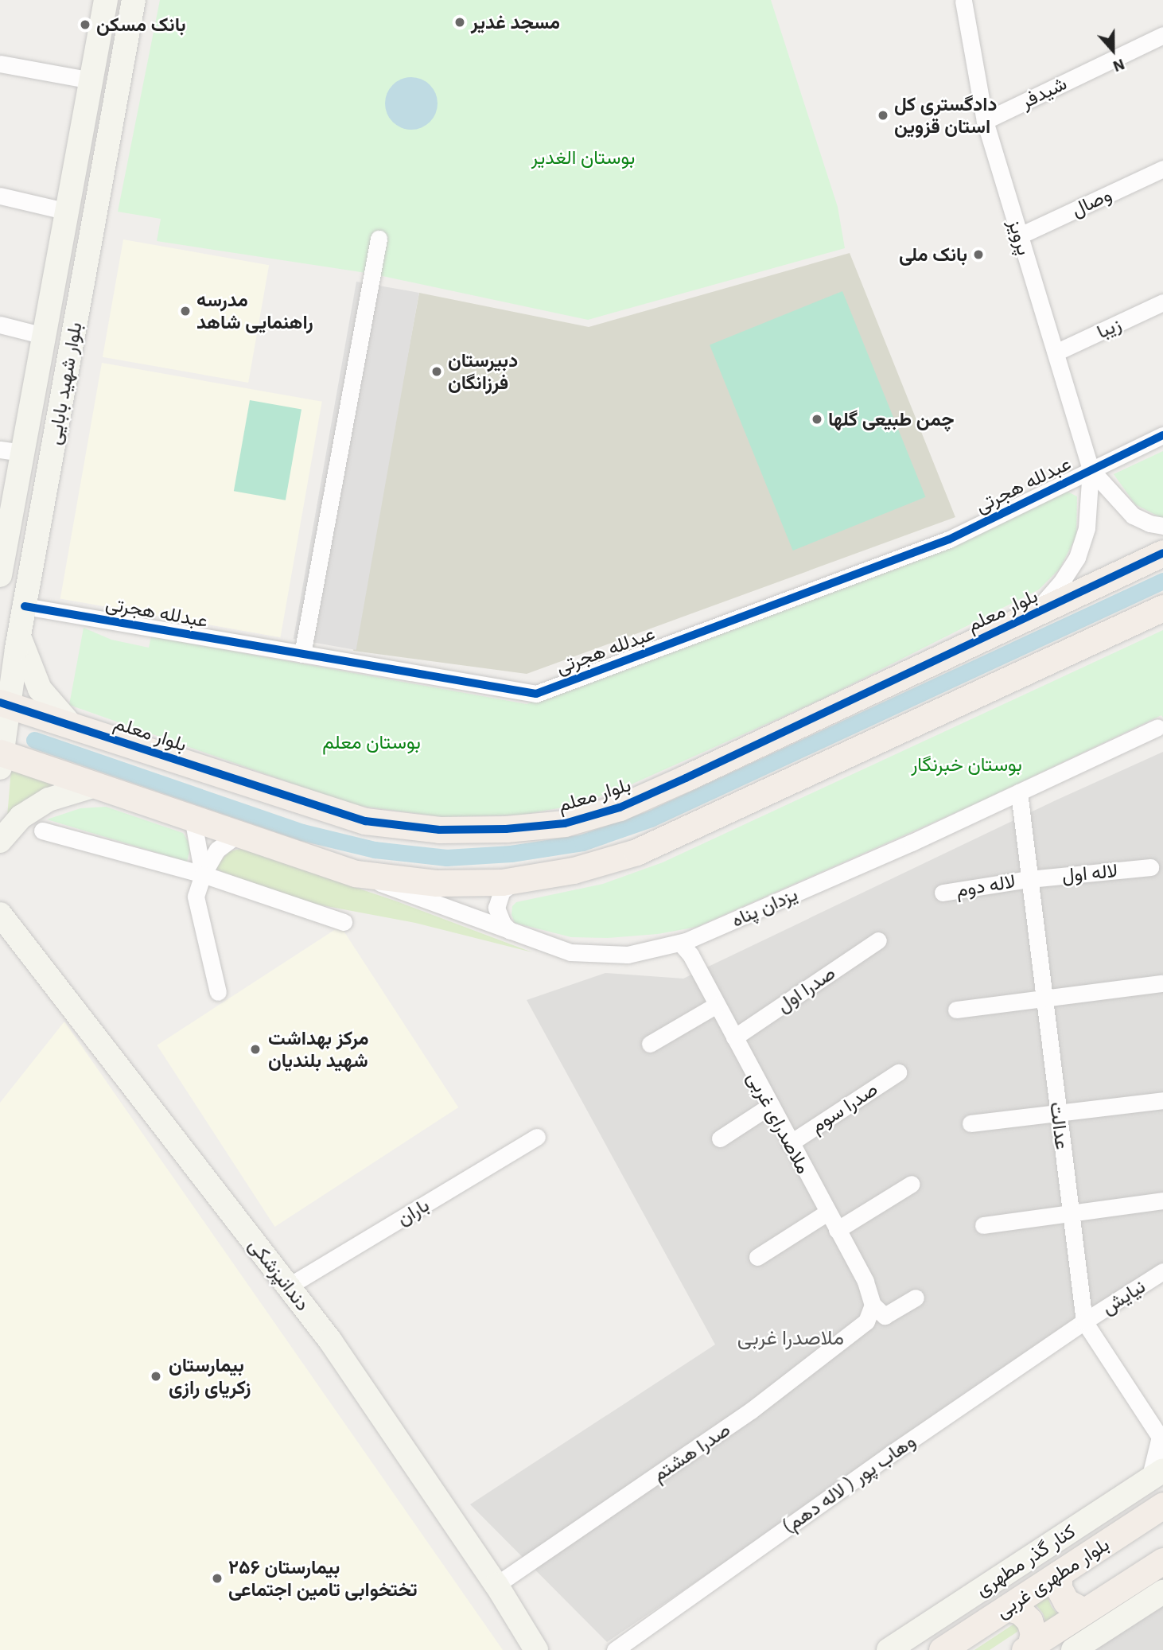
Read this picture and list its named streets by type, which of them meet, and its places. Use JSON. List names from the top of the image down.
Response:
{
  "streets": {
    "main road": [
      "بلوار شهید بابایی",
      "بلوار معلم",
      "دندانپزشکی",
      "کنار گذر مطهری",
      "بلوار مطهری غربی"
    ],
    "street": [
      "شیدفر",
      "وصال",
      "پرویز",
      "زیبا",
      "عبدلله هجرتی",
      "لاله اول",
      "لاله دوم",
      "یزدان پناه",
      "صدرا اول",
      "صدرا سوم",
      "ملاصدرای غربی",
      "عدالت",
      "باران",
      "نيايش",
      "صدرا هشتم",
      "وهاب پور ( لاله دهم)"
    ]
  },
  "crossings": [
    ["شیدفر", "پرویز"],
    ["وصال", "پرویز"],
    ["پرویز", "زیبا"],
    ["پرویز", "عبدلله هجرتی"],
    ["پرویز", "بلوار معلم"],
    ["بلوار شهید بابایی", "عبدلله هجرتی"],
    ["بلوار شهید بابایی", "بلوار معلم"],
    ["لاله اول", "لاله دوم"],
    ["لاله اول", "عدالت"],
    ["لاله دوم", "عدالت"],
    ["یزدان پناه", "ملاصدرای غربی"],
    ["یزدان پناه", "عدالت"],
    ["صدرا اول", "ملاصدرای غربی"],
    ["صدرا سوم", "ملاصدرای غربی"],
    ["ملاصدرای غربی", "صدرا هشتم"],
    ["عدالت", "نيايش"],
    ["عدالت", "وهاب پور ( لاله دهم)"],
    ["باران", "دندانپزشکی"],
    ["دندانپزشکی", "صدرا هشتم"],
    ["نيايش", "وهاب پور ( لاله دهم)"]
  ],
  "districts": ["ملاصدرا غربی"],
  "parks": ["بوستان الغدیر", "بوستان معلم", "بوستان خبرنگار"],
  "places": [
    "مسجد غدیر",
    "بانک مسکن",
    "دادگستری کل استان قزوین",
    "بانک ملی",
    "مدرسه راهنمایی شاهد",
    "دبیرستان فرزانگان",
    "چمن طبیعی گلها",
    "مرکز بهداشت شهید بلندیان",
    "بیمارستان زکریای رازی",
    "بیمارستان ۲۵۶ تختخوابی تامین اجتماعی"
  ],
  "north": "bottom"
}
